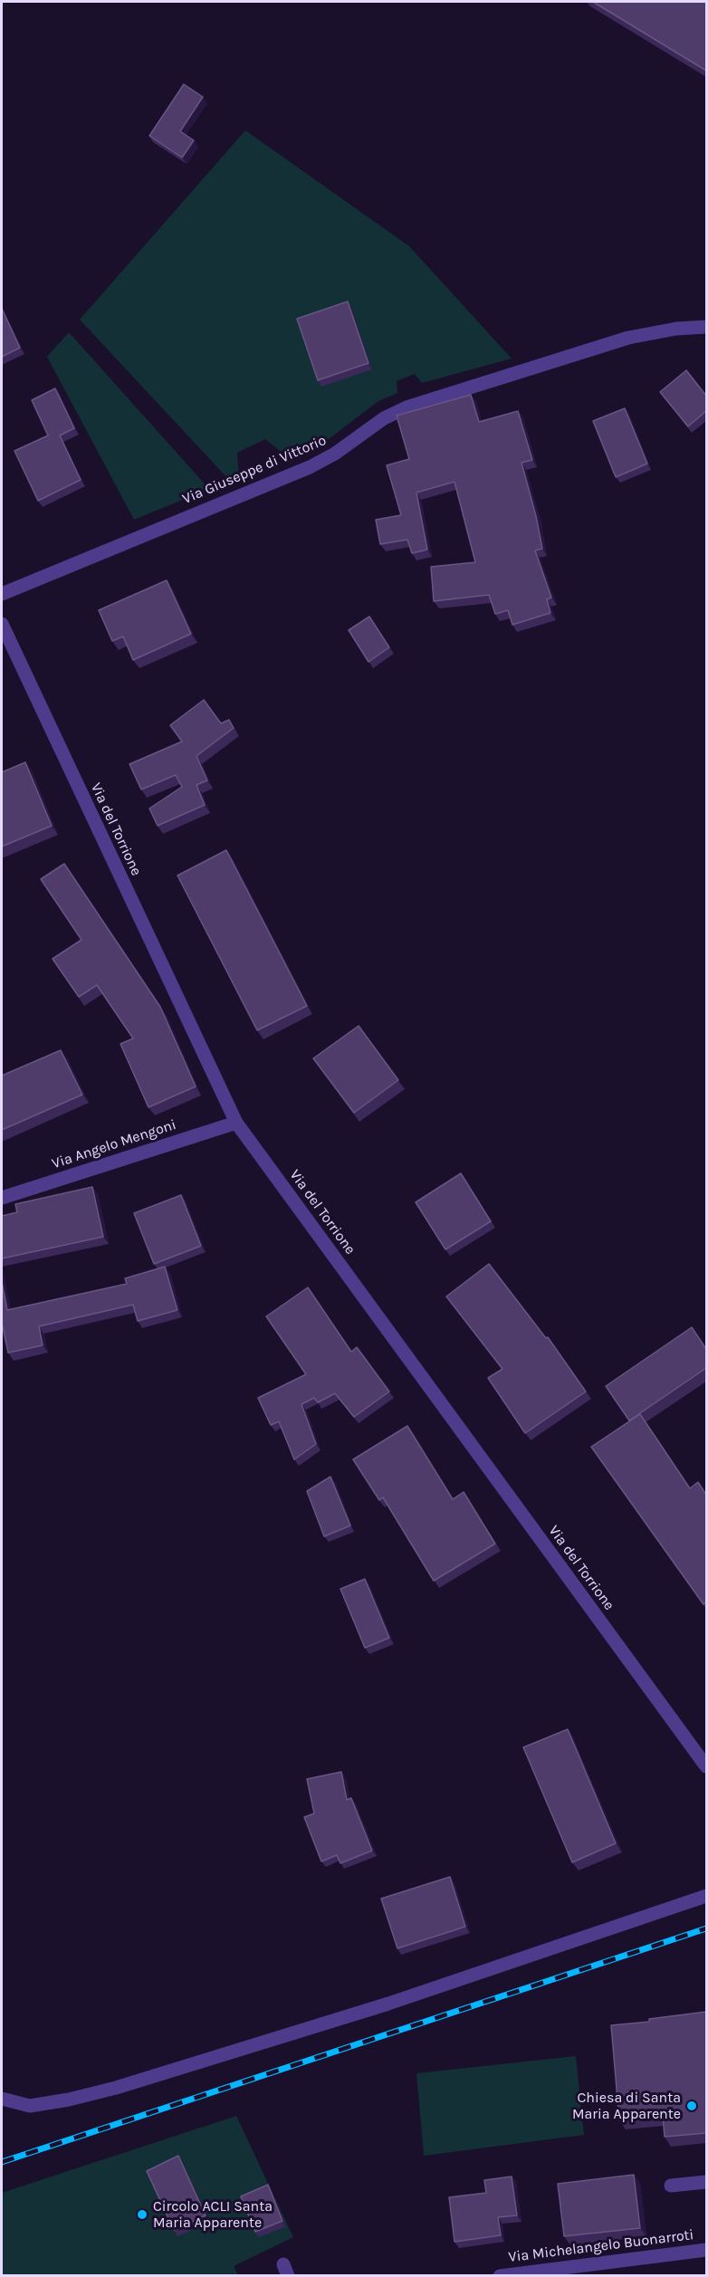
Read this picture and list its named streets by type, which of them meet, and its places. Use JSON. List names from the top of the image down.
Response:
{
  "streets": {
    "street": [
      "Via Giuseppe di Vittorio",
      "Via del Torrione",
      "Via Angelo Mengoni",
      "Via Michelangelo Buonarroti"
    ]
  },
  "crossings": [
    ["Via del Torrione", "Via Angelo Mengoni"]
  ],
  "places": ["Chiesa di Santa Maria Apparente", "Circolo ACLI Santa Maria Apparente"]
}
